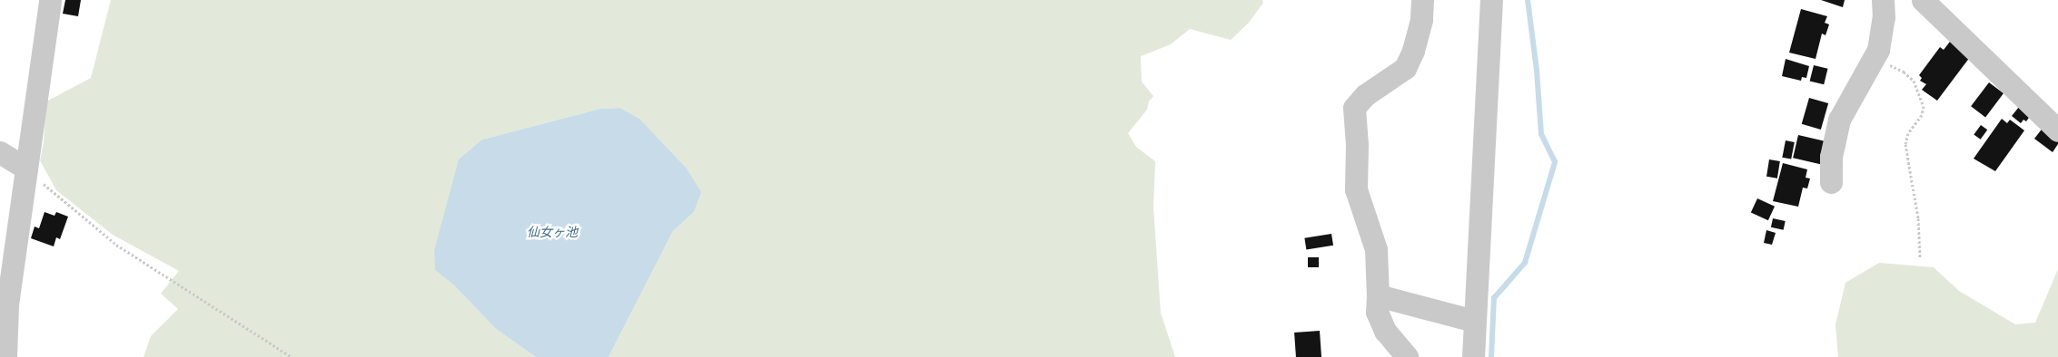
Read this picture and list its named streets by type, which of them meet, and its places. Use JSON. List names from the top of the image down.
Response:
{
  "water": ["仙女ヶ池"]
}
